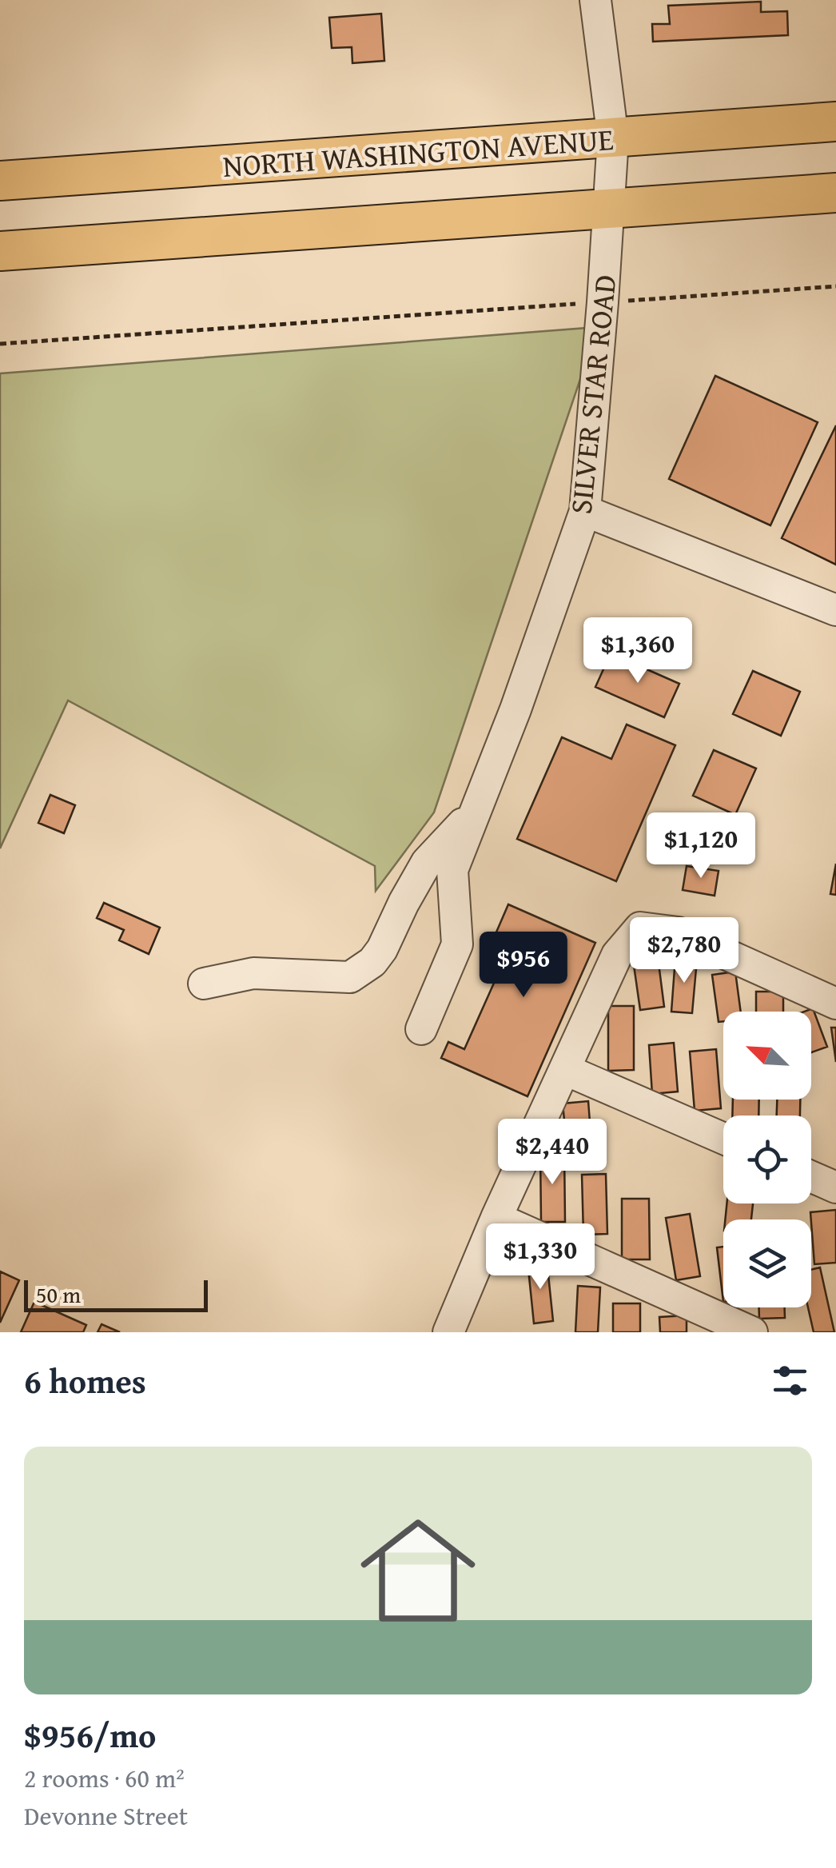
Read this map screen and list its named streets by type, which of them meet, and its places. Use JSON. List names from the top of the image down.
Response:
{
  "streets": {
    "main road": ["NORTH WASHINGTON AVENUE"],
    "street": ["SILVER STAR ROAD"]
  },
  "crossings": [
    ["NORTH WASHINGTON AVENUE", "SILVER STAR ROAD"]
  ],
  "scale_bar": "50 m",
  "north": "top left",
  "page": {
    "price": [
      "$1,360",
      "$1,120",
      "$2,780",
      "$956",
      "$2,440",
      "$1,330"
    ],
    "scale": "50 m",
    "heading": "6 homes",
    "list": [
      {
        "name": "$956/mo",
        "note": "2 rooms · 60 m² · Devonne Street"
      }
    ]
  }
}
